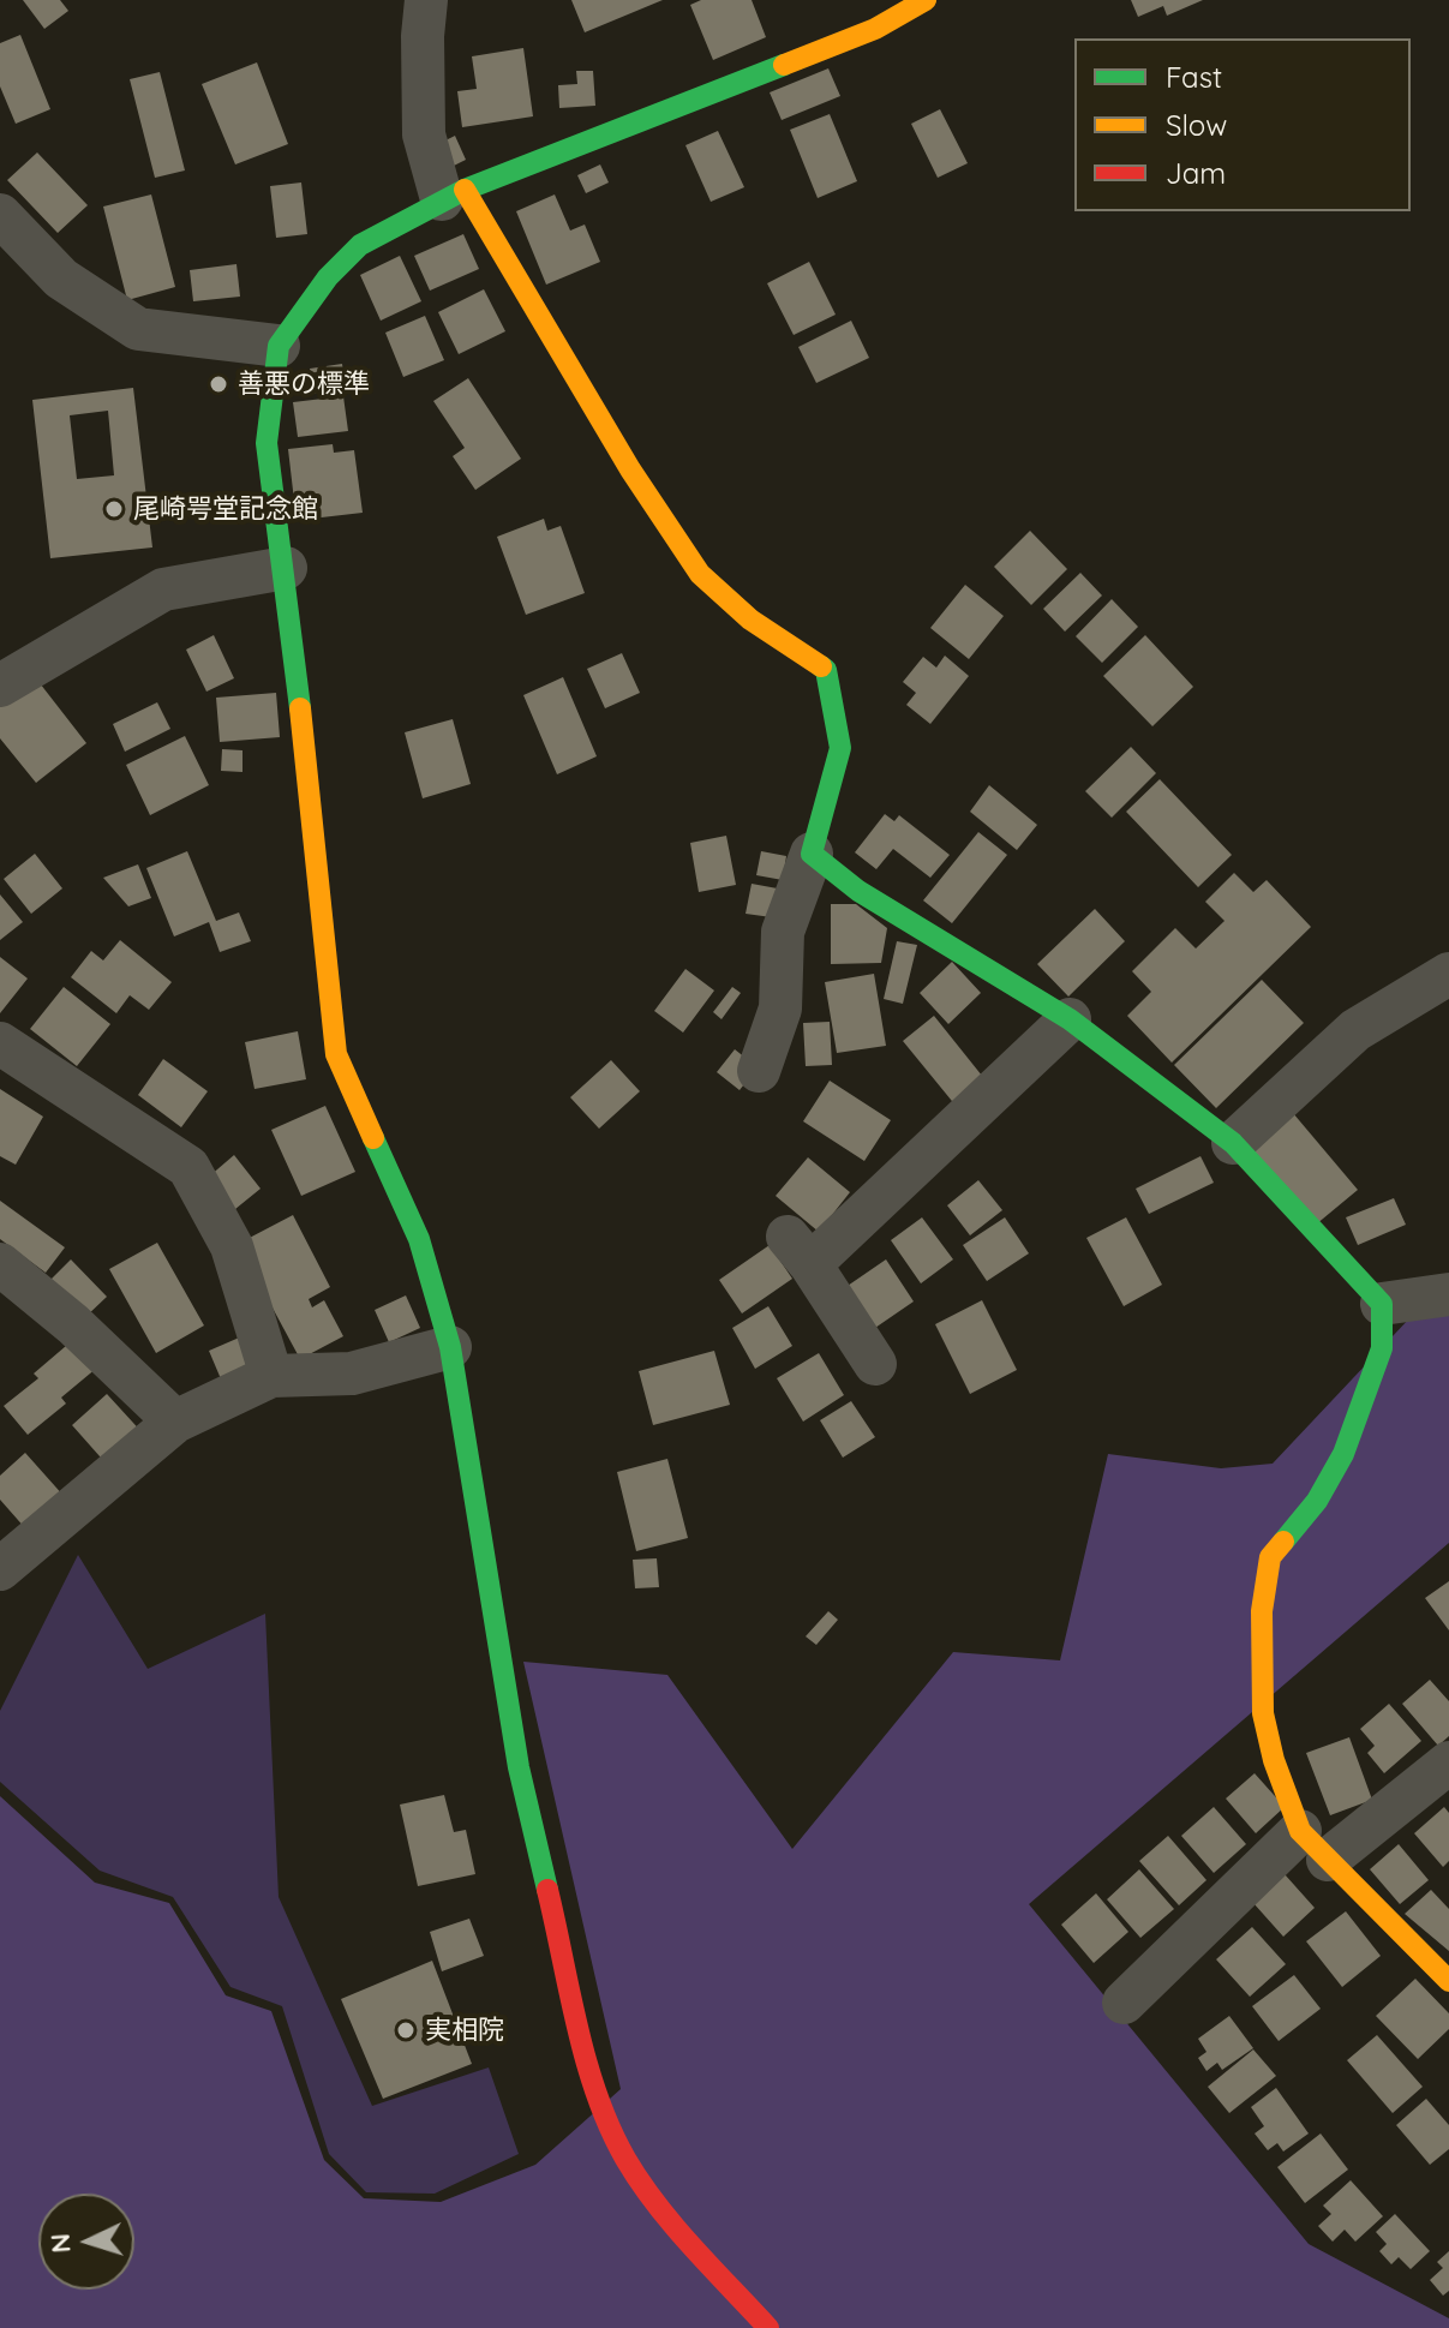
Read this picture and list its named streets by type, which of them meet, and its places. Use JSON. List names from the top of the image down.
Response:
{
  "places": ["善悪の標準", "尾崎咢堂記念館", "実相院"],
  "legend": ["Fast", "Slow", "Jam"],
  "north": "left"
}
